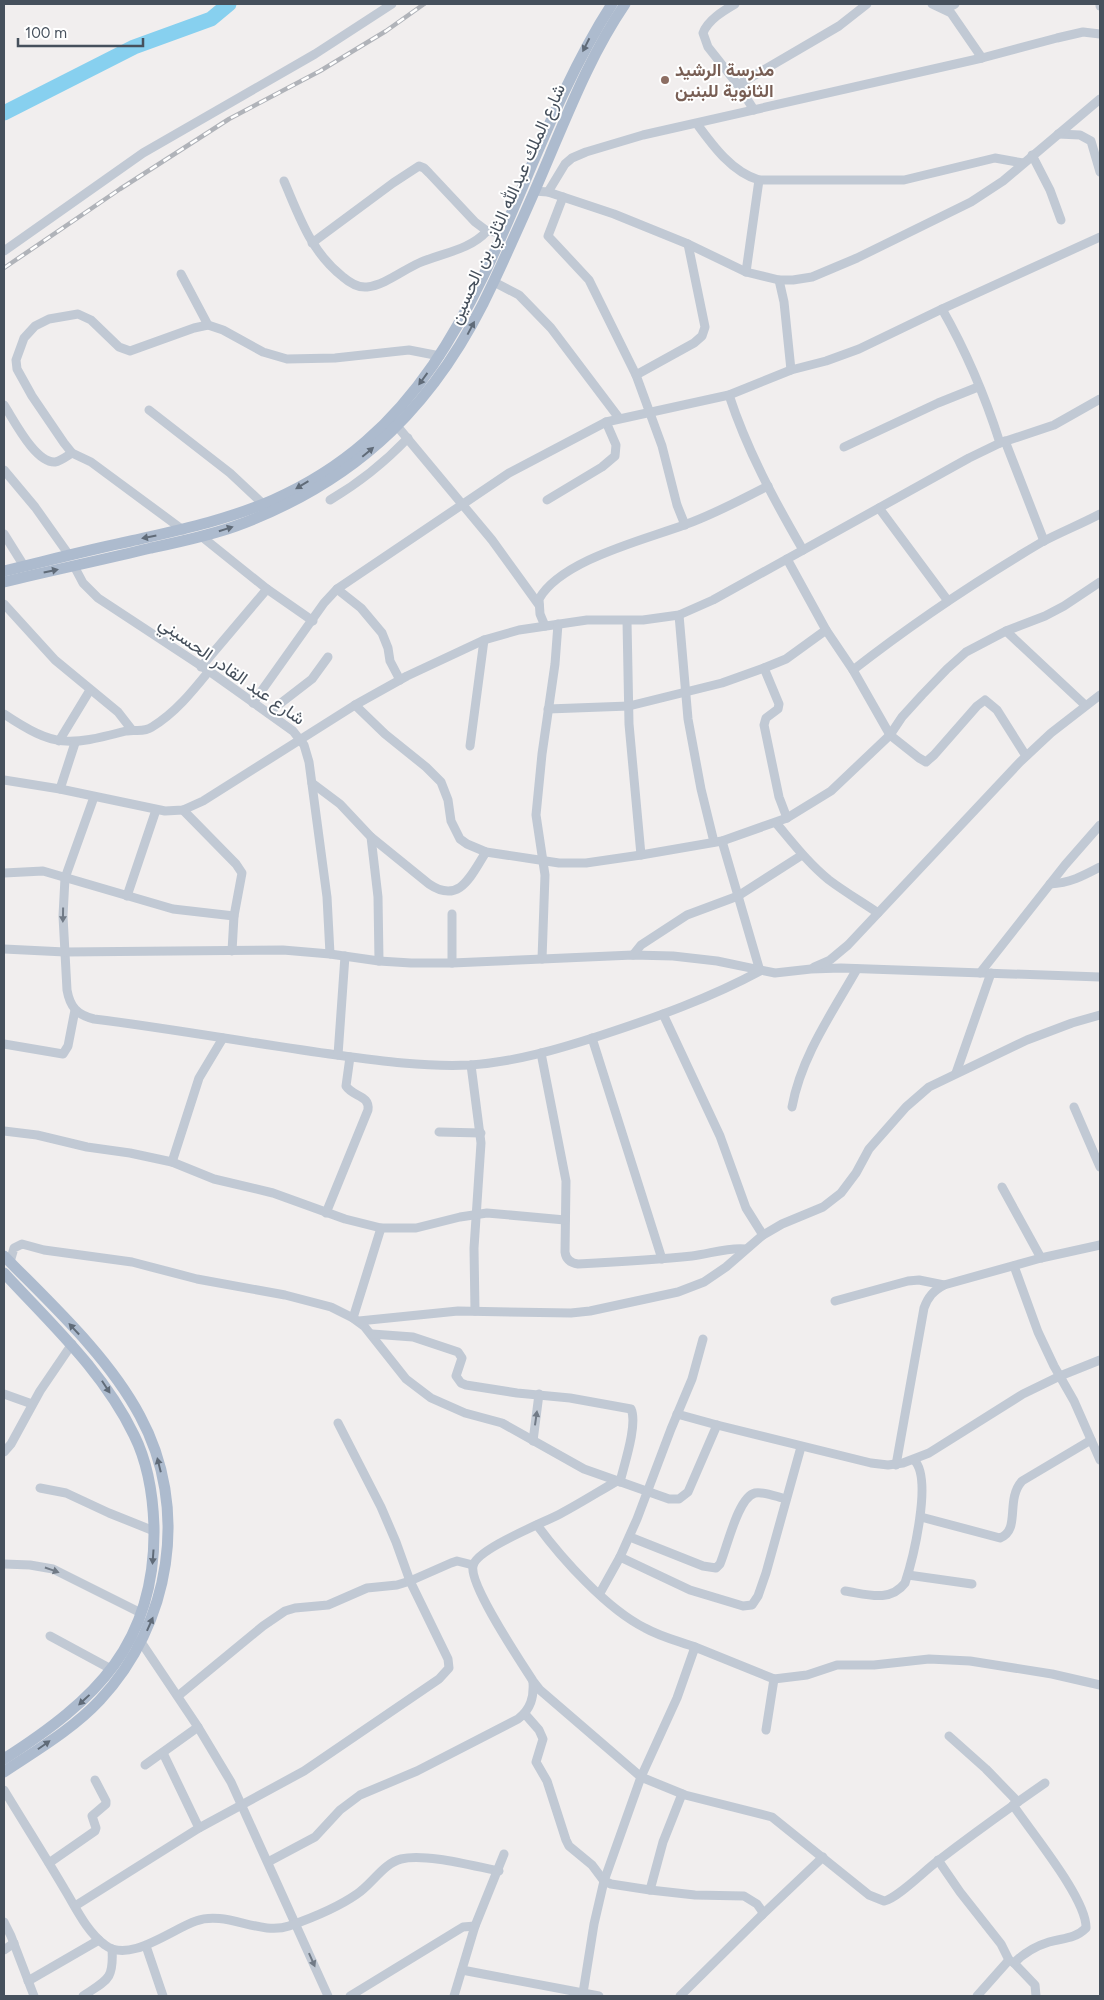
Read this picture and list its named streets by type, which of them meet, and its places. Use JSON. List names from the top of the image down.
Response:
{
  "streets": {
    "main road": ["شارع الملك عبدالله الثاني بن الحسين"],
    "street": ["شارع عبد القادر الحسيني"]
  },
  "crossings": [
    ["شارع الملك عبدالله الثاني بن الحسين", "شارع عبد القادر الحسيني"]
  ],
  "places": ["مدرسة الرشيد الثانوية للبنين"],
  "scale_bar": "100 m"
}
